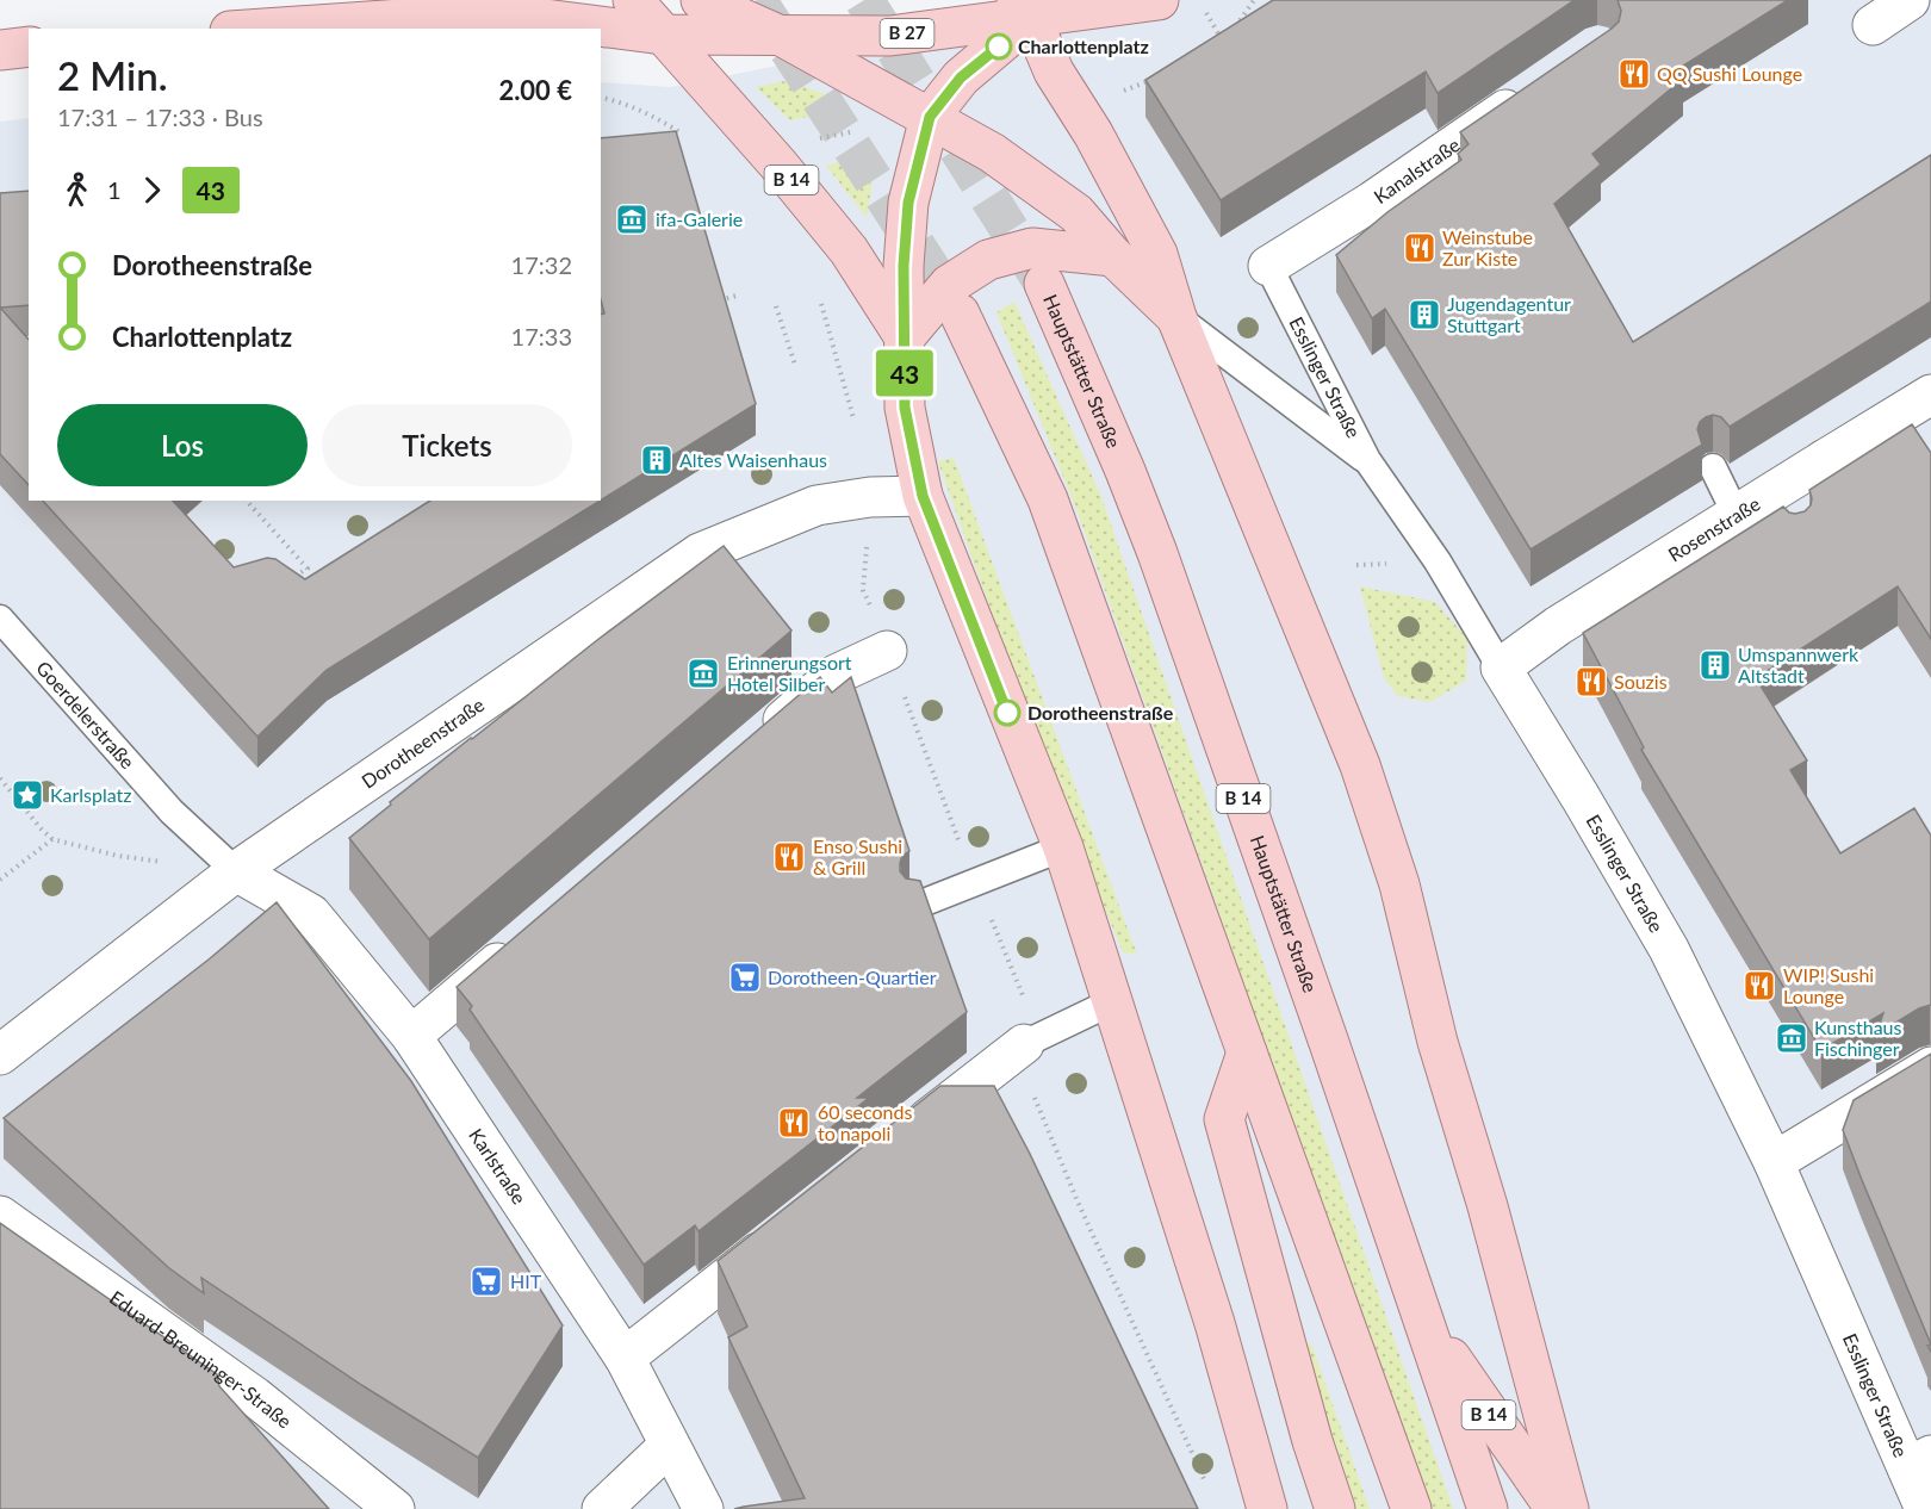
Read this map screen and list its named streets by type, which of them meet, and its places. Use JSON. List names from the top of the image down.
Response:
{
  "streets": {
    "main road": ["B 27", "B 14", "Hauptstätter Straße"],
    "street": [
      "Kanalstraße",
      "Esslinger Straße",
      "Rosenstraße",
      "Dorotheenstraße",
      "Karlstraße",
      "Eduard-Breuninger-Straße"
    ],
    "lane": ["Goerdelerstraße"]
  },
  "crossings": [
    ["B 27", "B 14"],
    ["Kanalstraße", "Esslinger Straße"],
    ["B 14", "Hauptstätter Straße"],
    ["Esslinger Straße", "Rosenstraße"],
    ["Goerdelerstraße", "Dorotheenstraße"],
    ["Goerdelerstraße", "Karlstraße"],
    ["Dorotheenstraße", "Karlstraße"]
  ],
  "places": {
    "other": ["Charlottenplatz", "Dorotheenstraße"],
    "restaurant": [
      "QQ Sushi Lounge",
      "Weinstube Zur Kiste",
      "Souzis",
      "Enso Sushi & Grill",
      "WIP! Sushi Lounge",
      "60 seconds to napoli"
    ],
    "museum": ["ifa-Galerie", "Erinnerungsort Hotel Silber", "Kunsthaus Fischinger"],
    "building": ["Jugendagentur Stuttgart", "Altes Waisenhaus", "Umspannwerk Altstadt"],
    "place": ["Karlsplatz"],
    "supermarket": ["Dorotheen-Quartier", "HIT"]
  },
  "lines": ["bus line 43"],
  "page": {
    "on_map": "43",
    "heading": ["2 Min.", "17:31 – 17:33 · Bus", "2.00 €"],
    "legs": ["1", "43"],
    "list": [
      {
        "name": "Dorotheenstraße",
        "value": "17:32"
      },
      {
        "name": "Charlottenplatz",
        "value": "17:33"
      }
    ],
    "buttons": ["Los", "Tickets"]
  }
}
